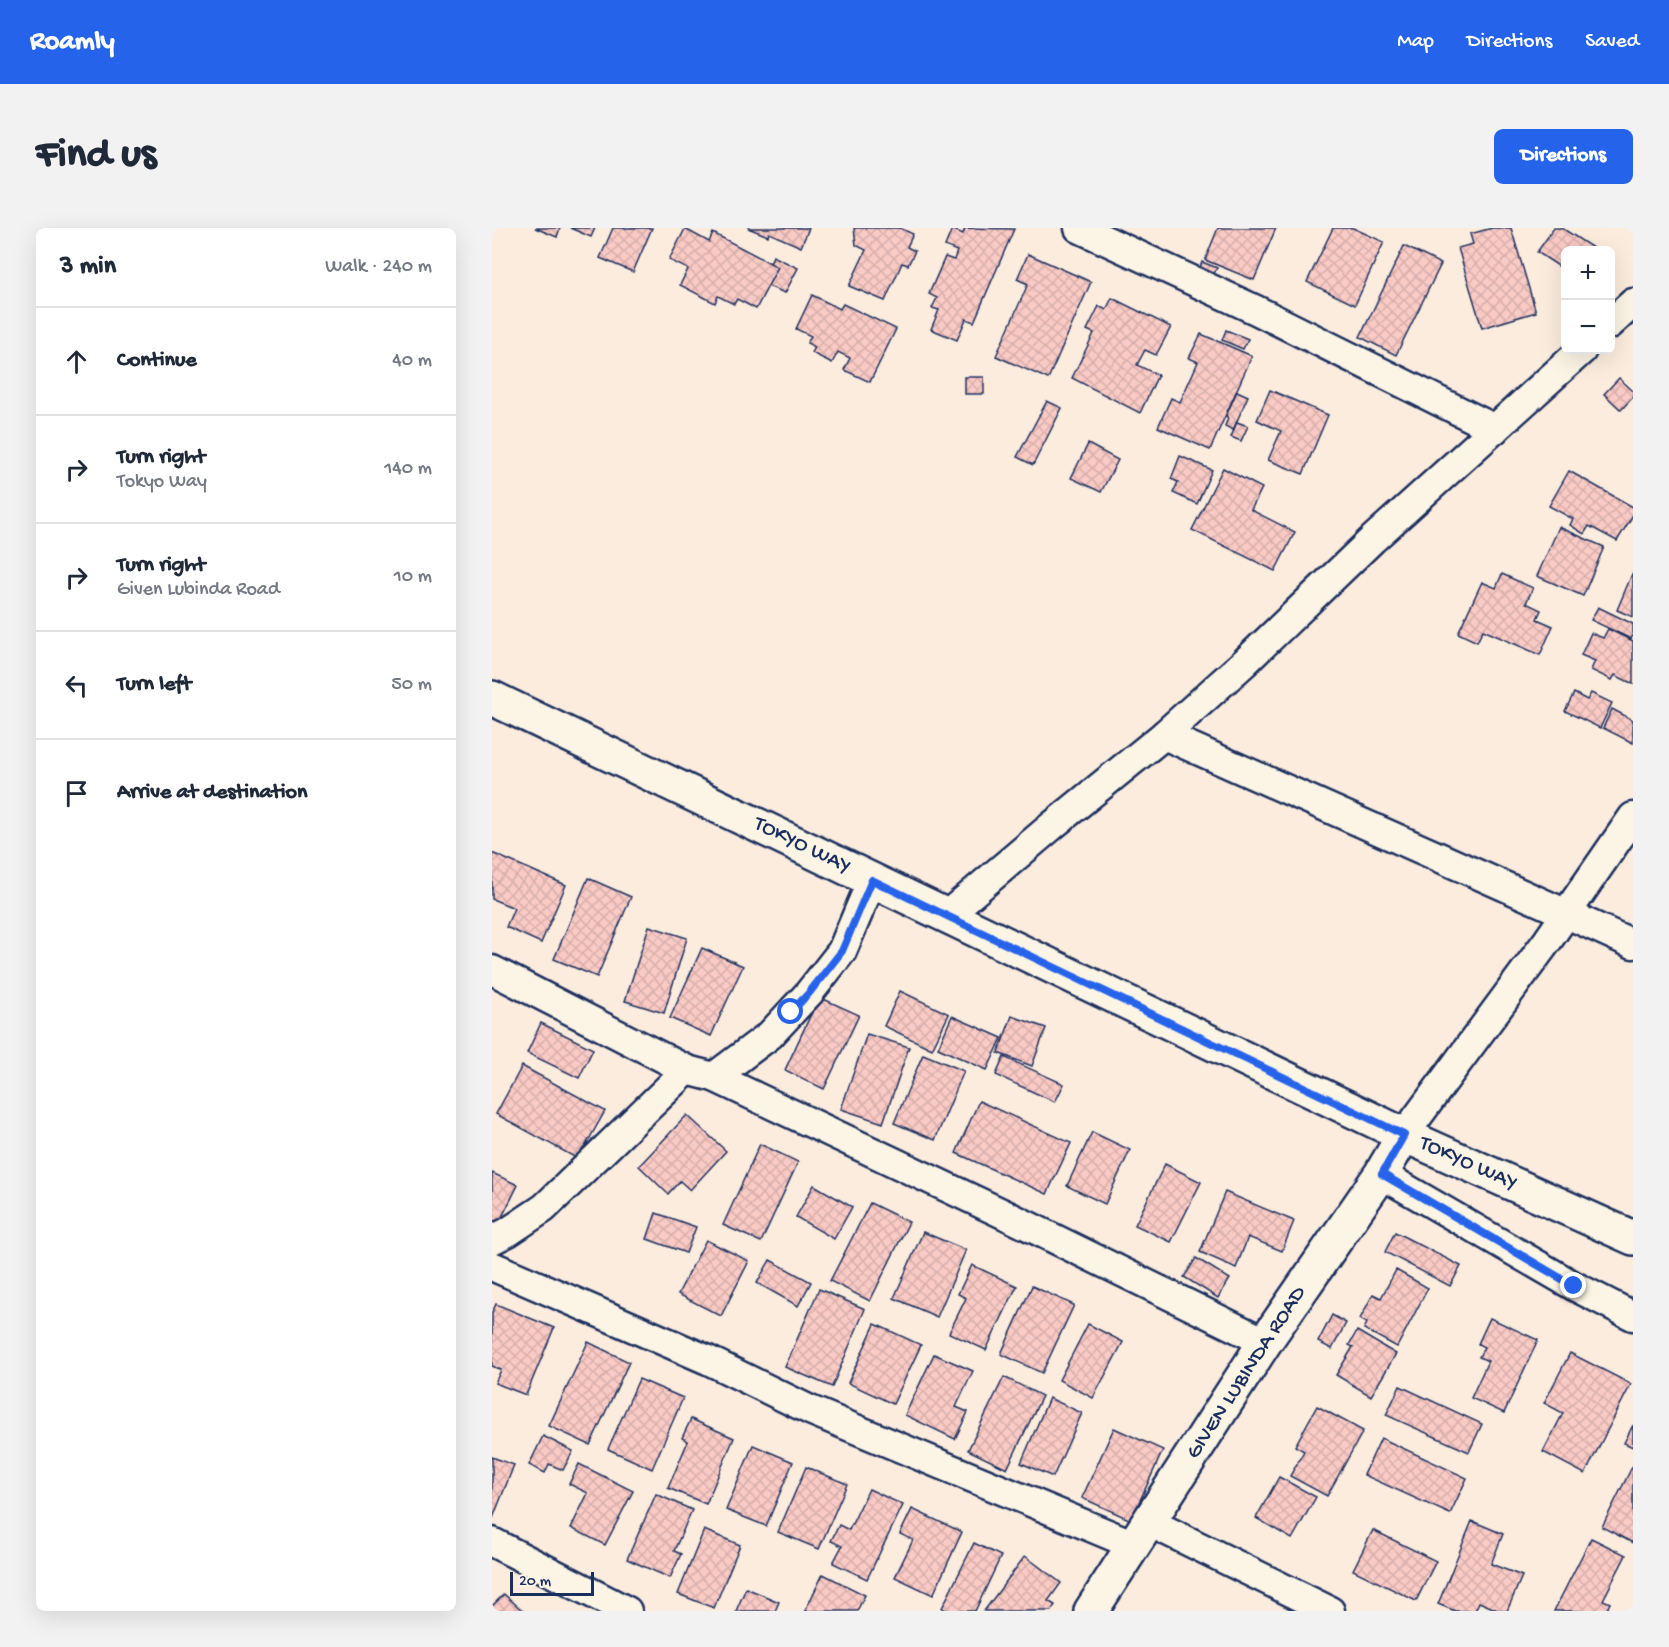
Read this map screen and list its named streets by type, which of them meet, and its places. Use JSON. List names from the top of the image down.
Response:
{
  "streets": {
    "main road": ["TOKYO WAY", "GIVEN LUBINDA ROAD"]
  },
  "crossings": [
    ["TOKYO WAY", "GIVEN LUBINDA ROAD"]
  ],
  "scale_bar": "20 m",
  "page": {
    "header": "Roamly",
    "nav": ["Map", "Directions", "Saved"],
    "buttons": "Directions",
    "title": "Find us",
    "heading": ["3 min", "Walk · 240 m"],
    "map_buttons": ["+", "−"],
    "list": [
      ["Continue", "40 m"],
      ["Turn right", "Tokyo Way", "140 m"],
      ["Turn right", "Given Lubinda Road", "10 m"],
      ["Turn left", "50 m"],
      "Arrive at destination"
    ],
    "scale": "20 m"
  }
}
